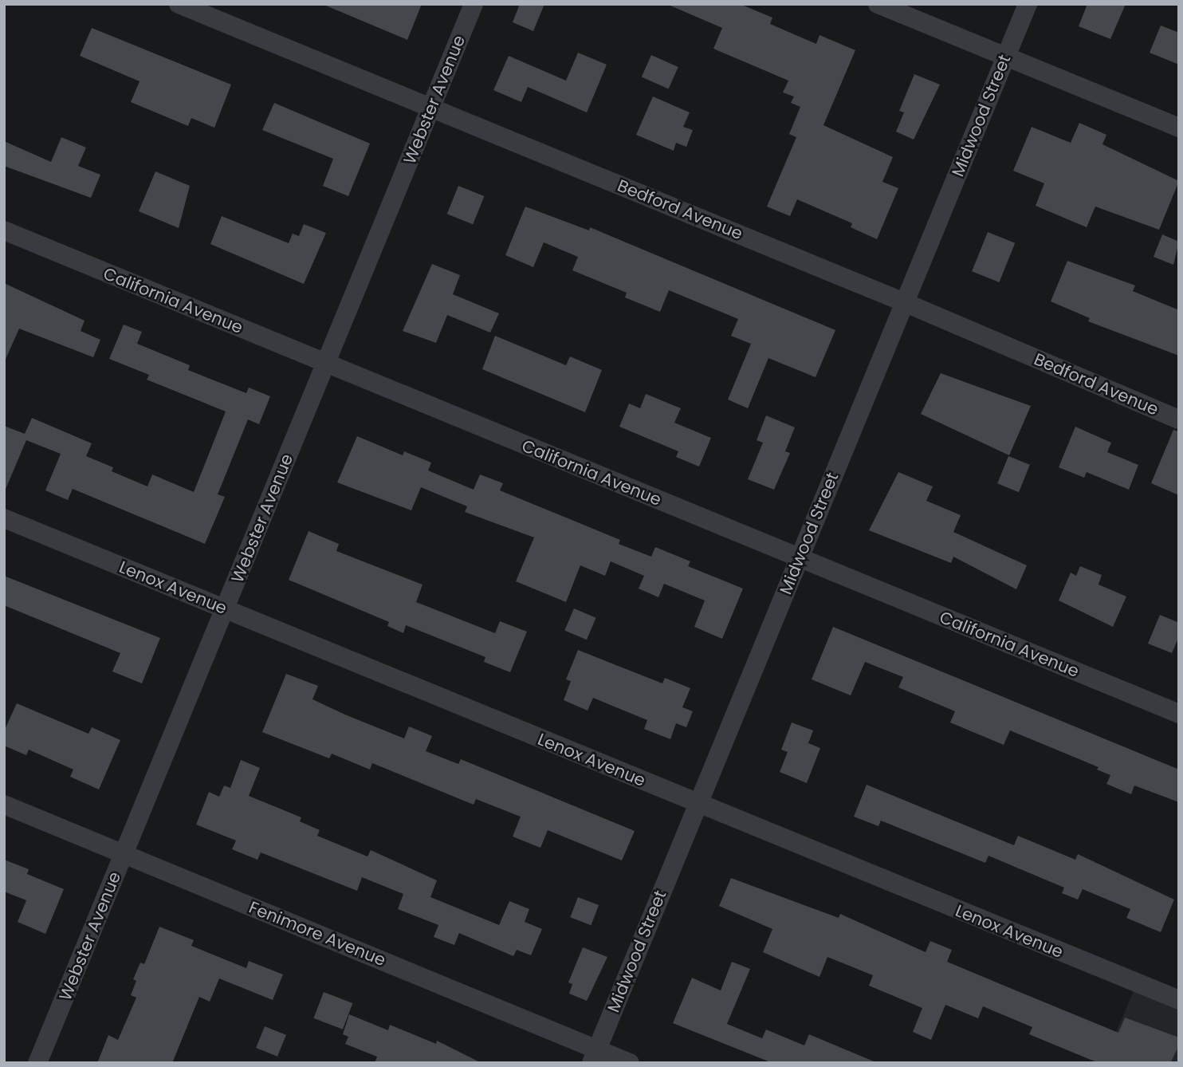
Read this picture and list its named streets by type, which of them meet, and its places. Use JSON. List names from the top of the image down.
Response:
{
  "streets": {
    "street": [
      "Webster Avenue",
      "Midwood Street",
      "Bedford Avenue",
      "California Avenue",
      "Lenox Avenue",
      "Fenimore Avenue"
    ]
  },
  "crossings": [
    ["Webster Avenue", "Bedford Avenue"],
    ["Webster Avenue", "California Avenue"],
    ["Webster Avenue", "Lenox Avenue"],
    ["Webster Avenue", "Fenimore Avenue"],
    ["Midwood Street", "Bedford Avenue"],
    ["Midwood Street", "California Avenue"],
    ["Midwood Street", "Lenox Avenue"],
    ["Midwood Street", "Fenimore Avenue"]
  ]
}
